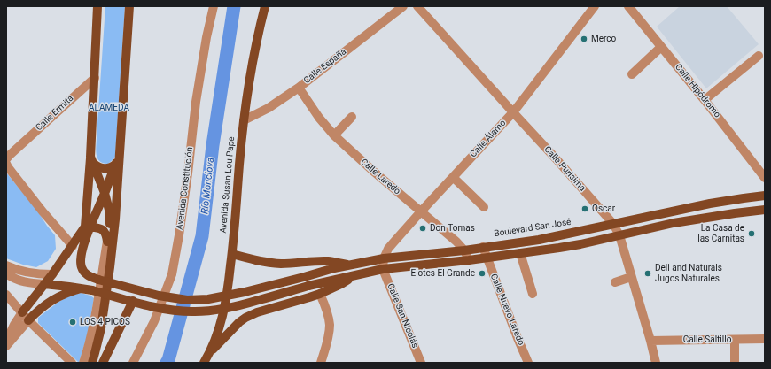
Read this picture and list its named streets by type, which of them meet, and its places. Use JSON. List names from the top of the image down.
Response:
{
  "streets": {
    "main road": ["Avenida Susan Lou Pape", "Boulevard San José"],
    "street": [
      "Calle España",
      "Calle Hipódromo",
      "Calle Ermita",
      "Calle Álamo",
      "Calle Purísima",
      "Calle Laredo",
      "Avenida Constitución",
      "Calle Nuevo Laredo",
      "Calle San Nicolás",
      "Calle Saltillo"
    ]
  },
  "crossings": [
    ["Calle España", "Calle Laredo"],
    ["Calle España", "Avenida Susan Lou Pape"],
    ["Calle Álamo", "Calle Purísima"],
    ["Calle Álamo", "Calle Laredo"],
    ["Calle Álamo", "Boulevard San José"],
    ["Calle Álamo", "Calle San Nicolás"],
    ["Calle Purísima", "Boulevard San José"],
    ["Calle Purísima", "Calle Saltillo"],
    ["Calle Laredo", "Boulevard San José"],
    ["Boulevard San José", "Calle Nuevo Laredo"]
  ],
  "water": ["Río Monclova"],
  "parks": ["ALAMEDA"],
  "places": [
    "Merco",
    "Oscar",
    "Don Tomas",
    "La Casa de las Carnitas",
    "Elotes El Grande",
    "Deli and Naturals Jugos Naturales",
    "LOS 4 PICOS"
  ]
}
